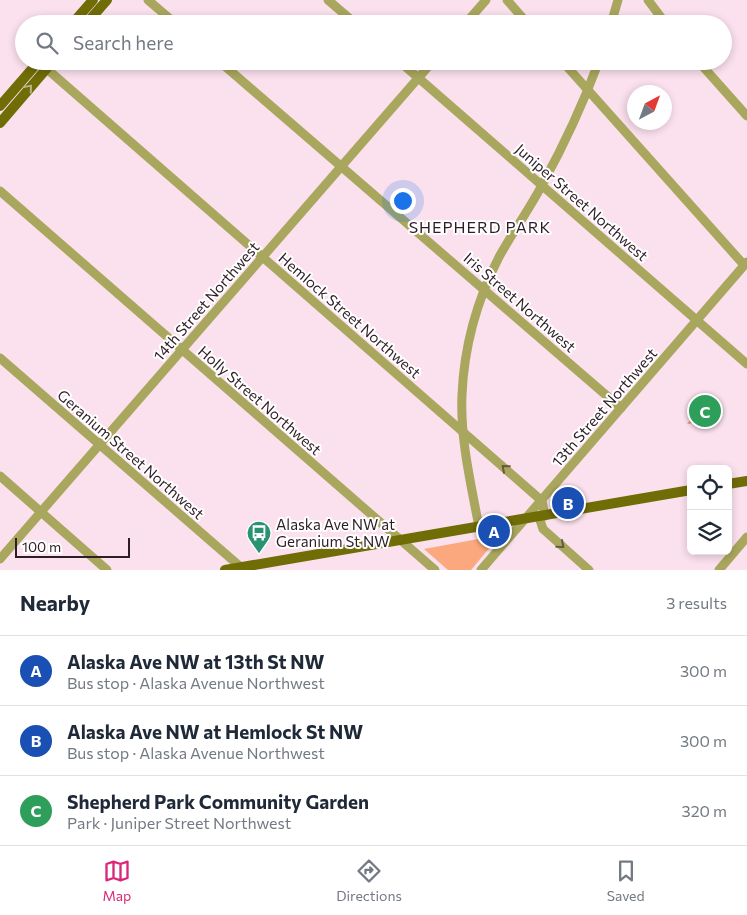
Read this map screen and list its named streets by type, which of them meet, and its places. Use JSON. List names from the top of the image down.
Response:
{
  "streets": {
    "street": [
      "Juniper Street Northwest",
      "14th Street Northwest",
      "Iris Street Northwest",
      "Hemlock Street Northwest",
      "Holly Street Northwest",
      "13th Street Northwest",
      "Geranium Street Northwest"
    ]
  },
  "crossings": [
    ["Juniper Street Northwest", "14th Street Northwest"],
    ["Juniper Street Northwest", "13th Street Northwest"],
    ["14th Street Northwest", "Iris Street Northwest"],
    ["14th Street Northwest", "Hemlock Street Northwest"],
    ["14th Street Northwest", "Holly Street Northwest"],
    ["14th Street Northwest", "Geranium Street Northwest"],
    ["Iris Street Northwest", "13th Street Northwest"],
    ["Hemlock Street Northwest", "13th Street Northwest"]
  ],
  "districts": ["SHEPHERD PARK"],
  "places": {
    "bus stop": ["Alaska Ave NW at Geranium St NW"]
  },
  "scale_bar": "100 m",
  "north": "top right",
  "page": {
    "search": "Search here",
    "pins": ["C", "B", "A"],
    "scale": "100 m",
    "heading": ["Nearby", "3 results"],
    "list": [
      {
        "mark": "A",
        "name": "Alaska Ave NW at 13th St NW",
        "note": "Bus stop · Alaska Avenue Northwest",
        "value": "300 m"
      },
      {
        "mark": "B",
        "name": "Alaska Ave NW at Hemlock St NW",
        "note": "Bus stop · Alaska Avenue Northwest",
        "value": "300 m"
      },
      {
        "mark": "C",
        "name": "Shepherd Park Community Garden",
        "note": "Park · Juniper Street Northwest",
        "value": "320 m"
      }
    ],
    "nav": ["Map", "Directions", "Saved"]
  }
}
